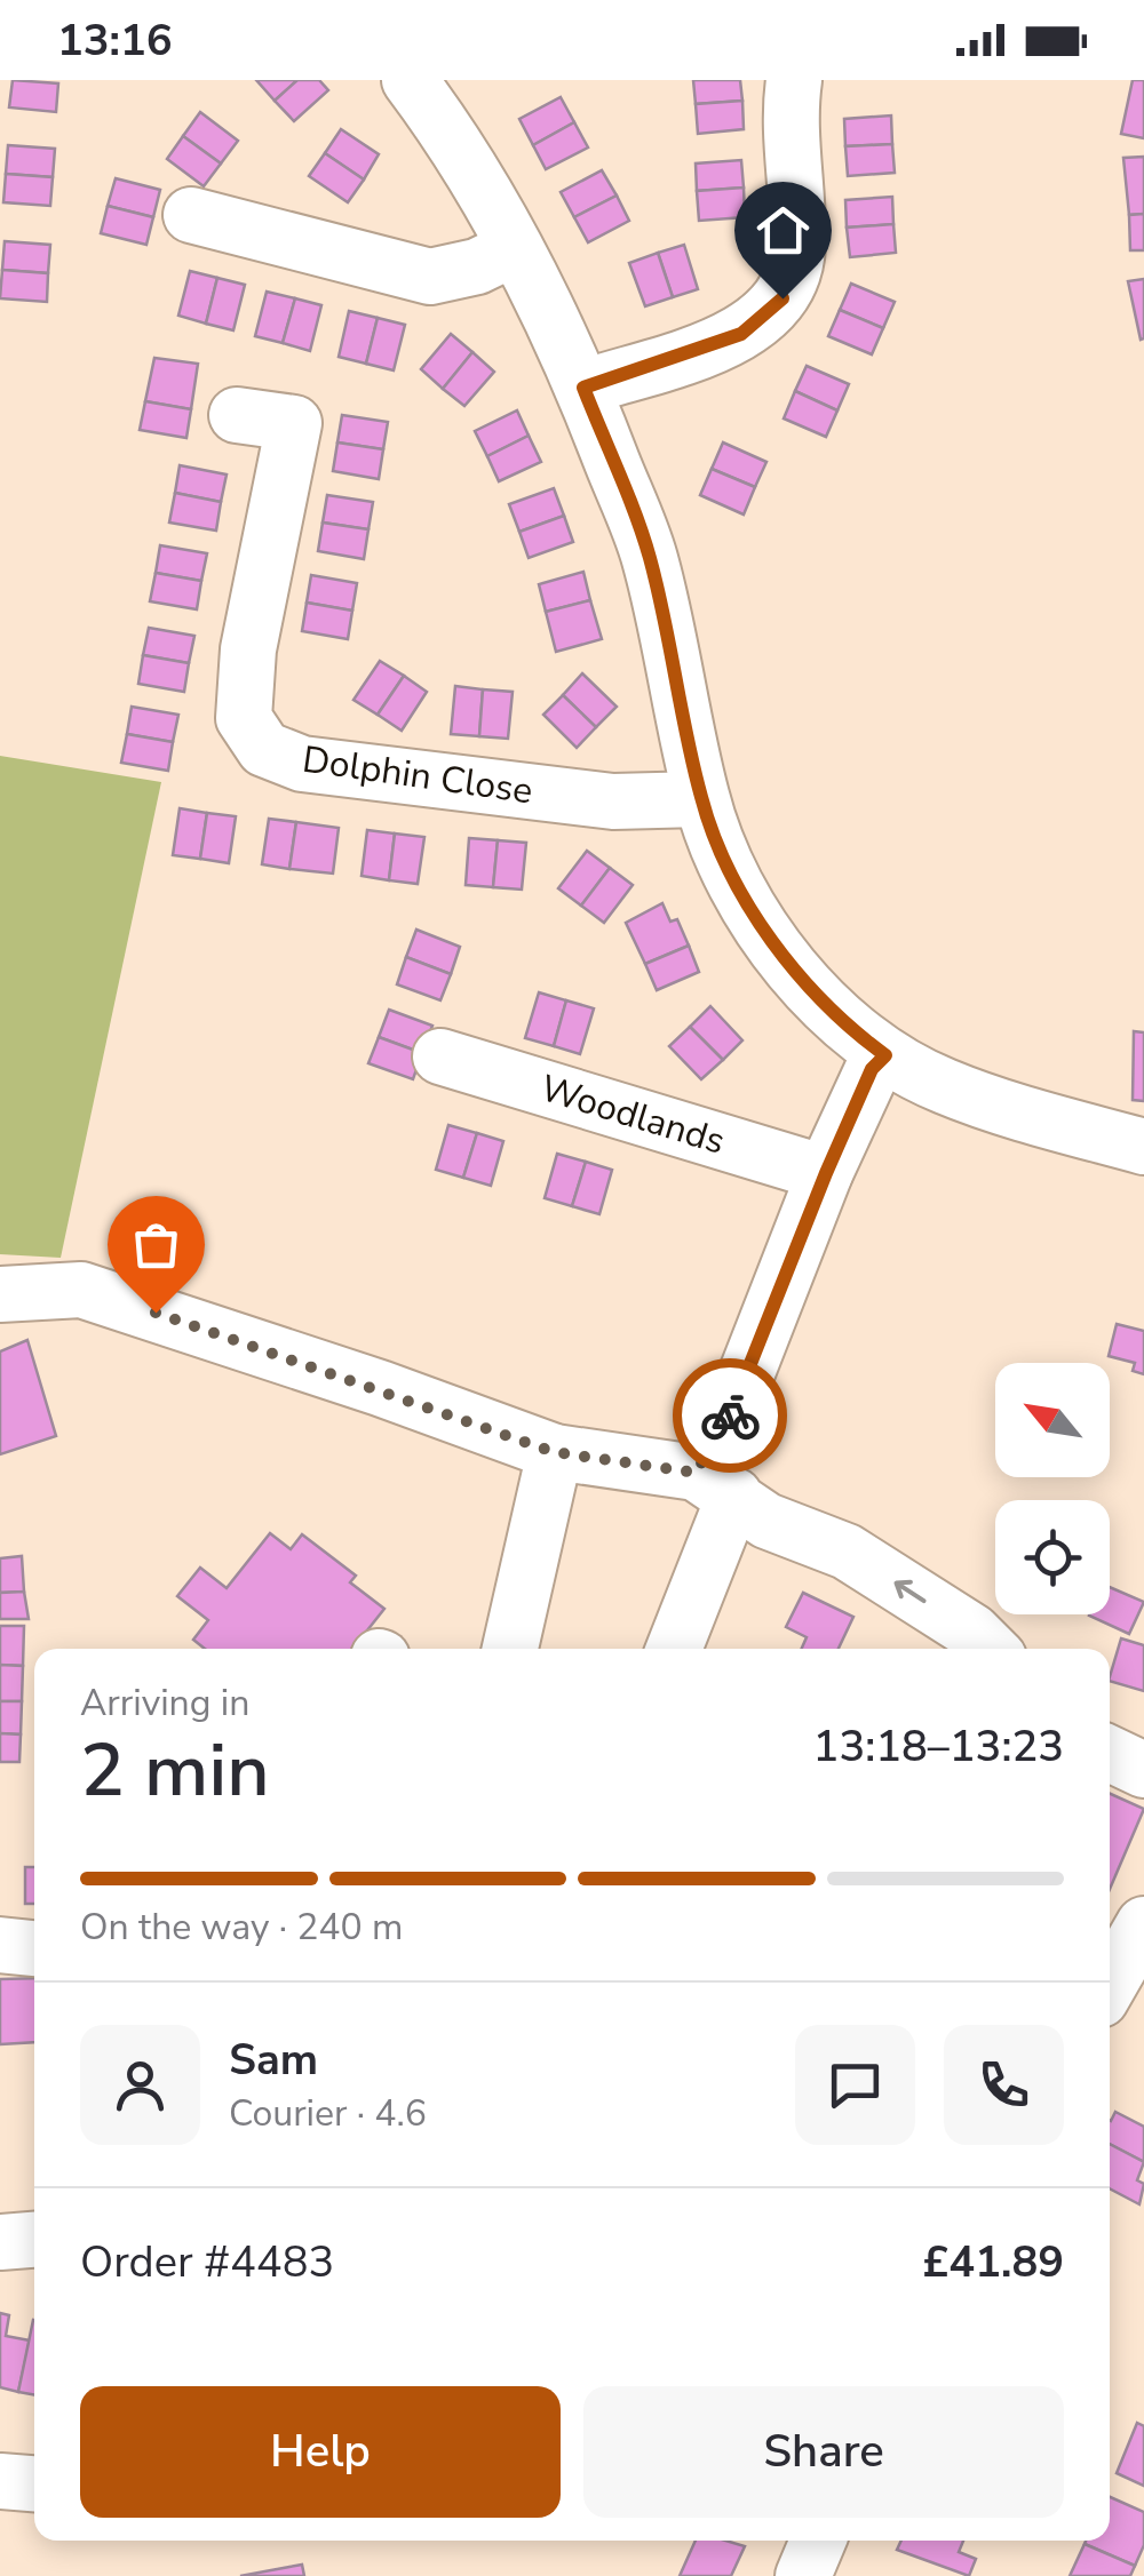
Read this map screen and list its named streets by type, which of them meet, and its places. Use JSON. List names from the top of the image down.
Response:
{
  "streets": {
    "street": ["Dolphin Close", "Woodlands"]
  },
  "north": "top left",
  "page": {
    "status": "13:16",
    "heading": ["2 min", "Arriving in", "13:18–13:23"],
    "panel": [
      "Sam",
      "Courier · 4.6",
      "Order #4483",
      "£41.89"
    ],
    "bar": "On the way · 240 m",
    "buttons": ["Help", "Share"]
  }
}
